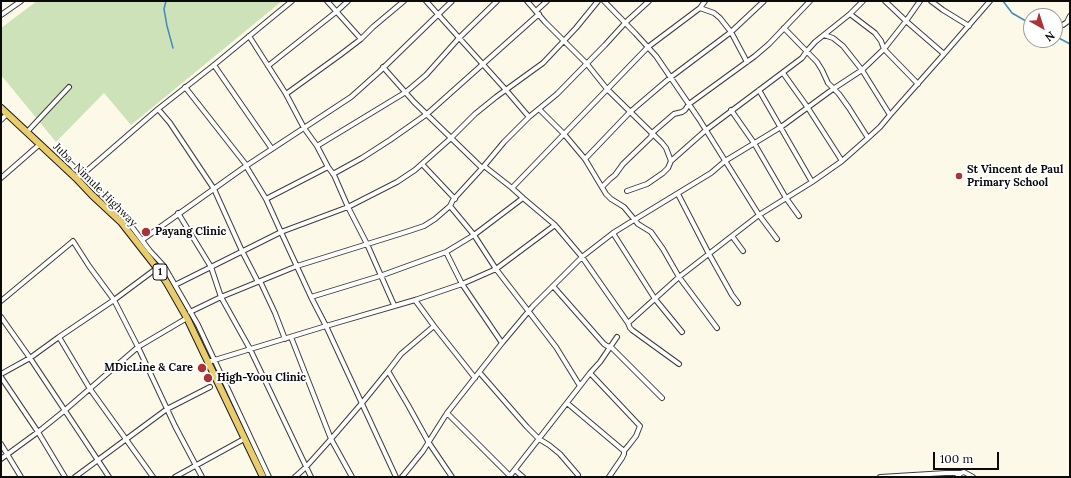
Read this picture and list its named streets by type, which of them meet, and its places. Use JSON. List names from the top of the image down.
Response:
{
  "streets": {
    "main road": ["Juba–Nimule Highway", "1"]
  },
  "places": [
    "St Vincent de Paul Primary School",
    "Payang Clinic",
    "MDicLine & Care",
    "High-Yoou Clinic"
  ],
  "scale_bar": "100 m",
  "north": "bottom right"
}
